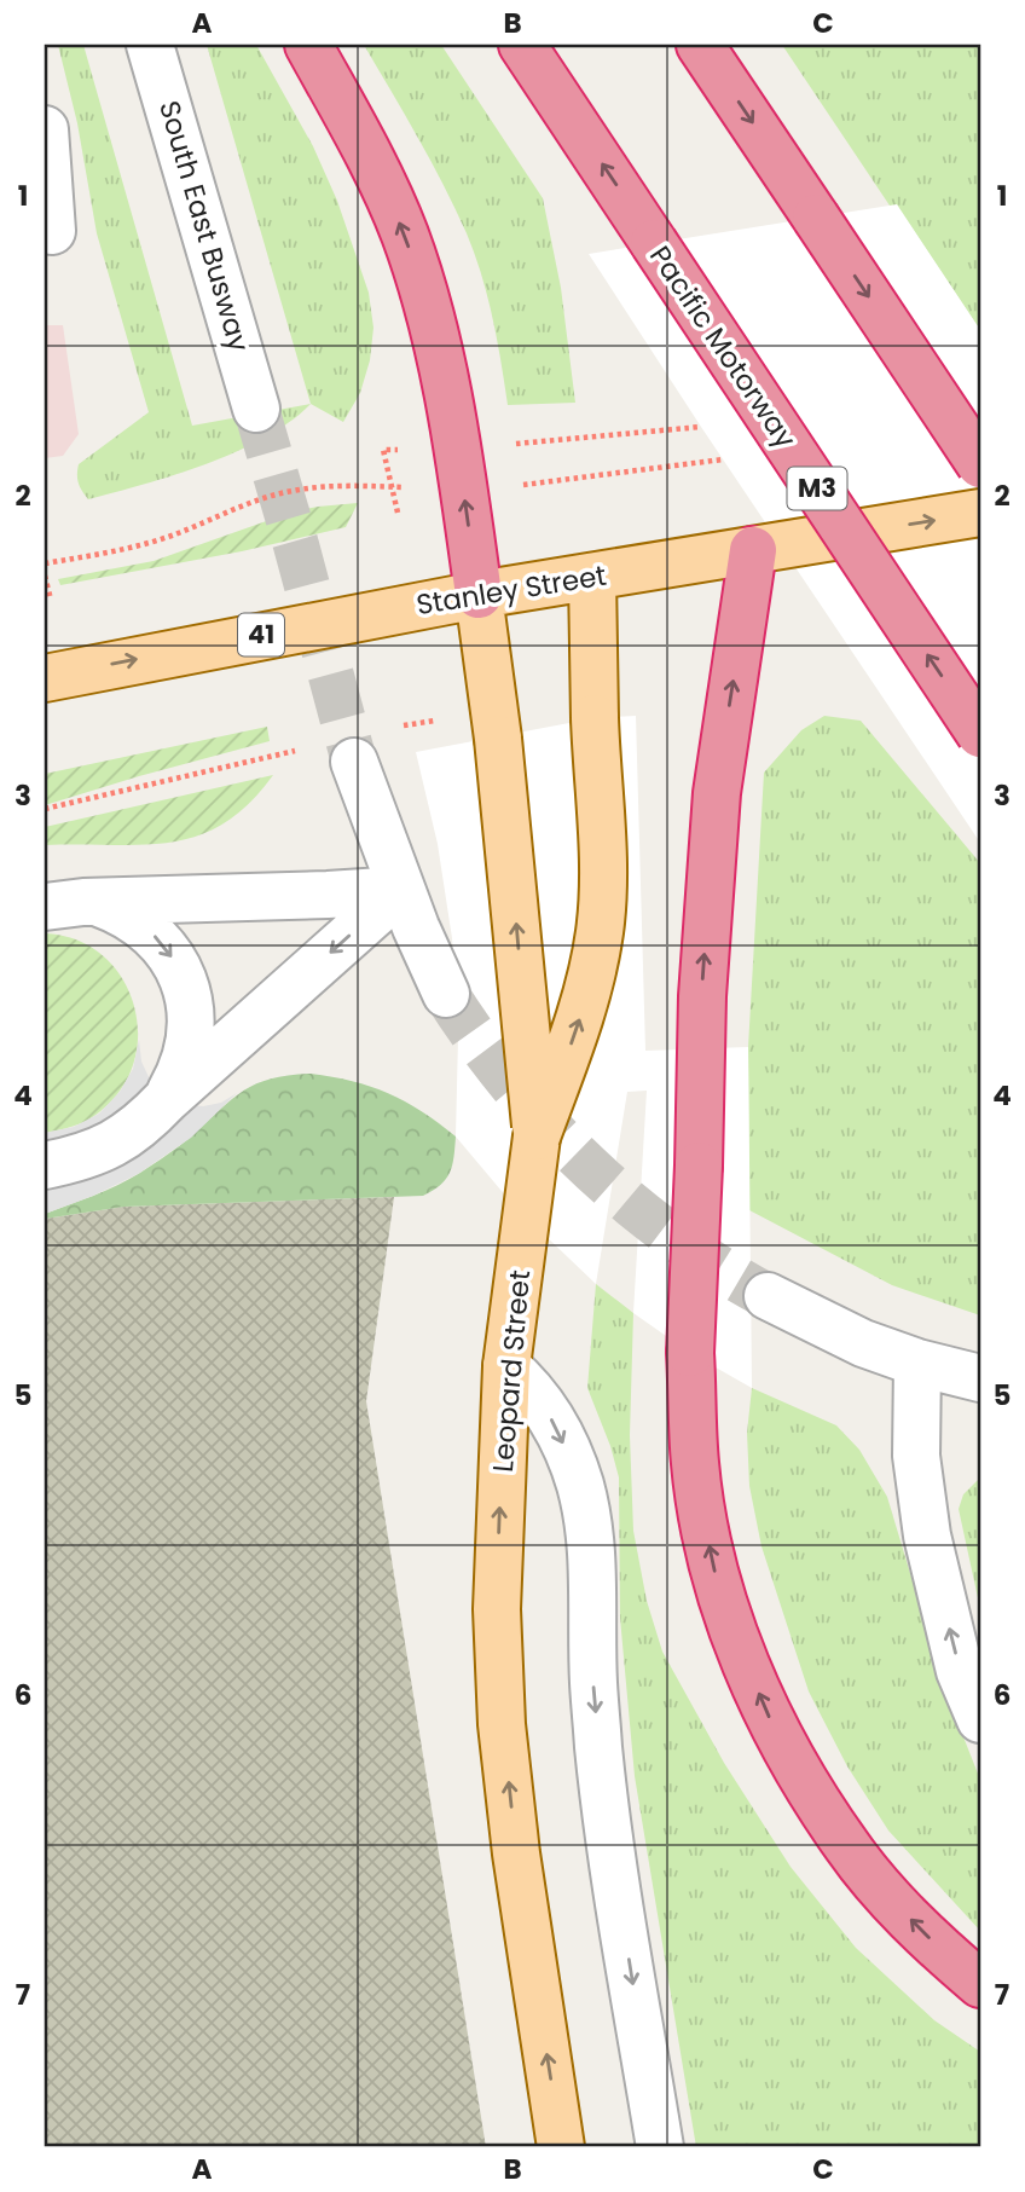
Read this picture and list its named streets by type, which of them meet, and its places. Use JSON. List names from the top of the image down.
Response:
{
  "streets": {
    "highway": ["Pacific Motorway", "M3"],
    "main road": ["Stanley Street", "41", "Leopard Street"],
    "lane": ["South East Busway"]
  },
  "crossings": [
    ["Stanley Street", "Leopard Street"]
  ],
  "one_way": ["Stanley Street"],
  "grid": {
    "columns": ["A", "B", "C"],
    "rows": [
      "1",
      "2",
      "3",
      "4",
      "5",
      "6",
      "7"
    ]
  }
}
